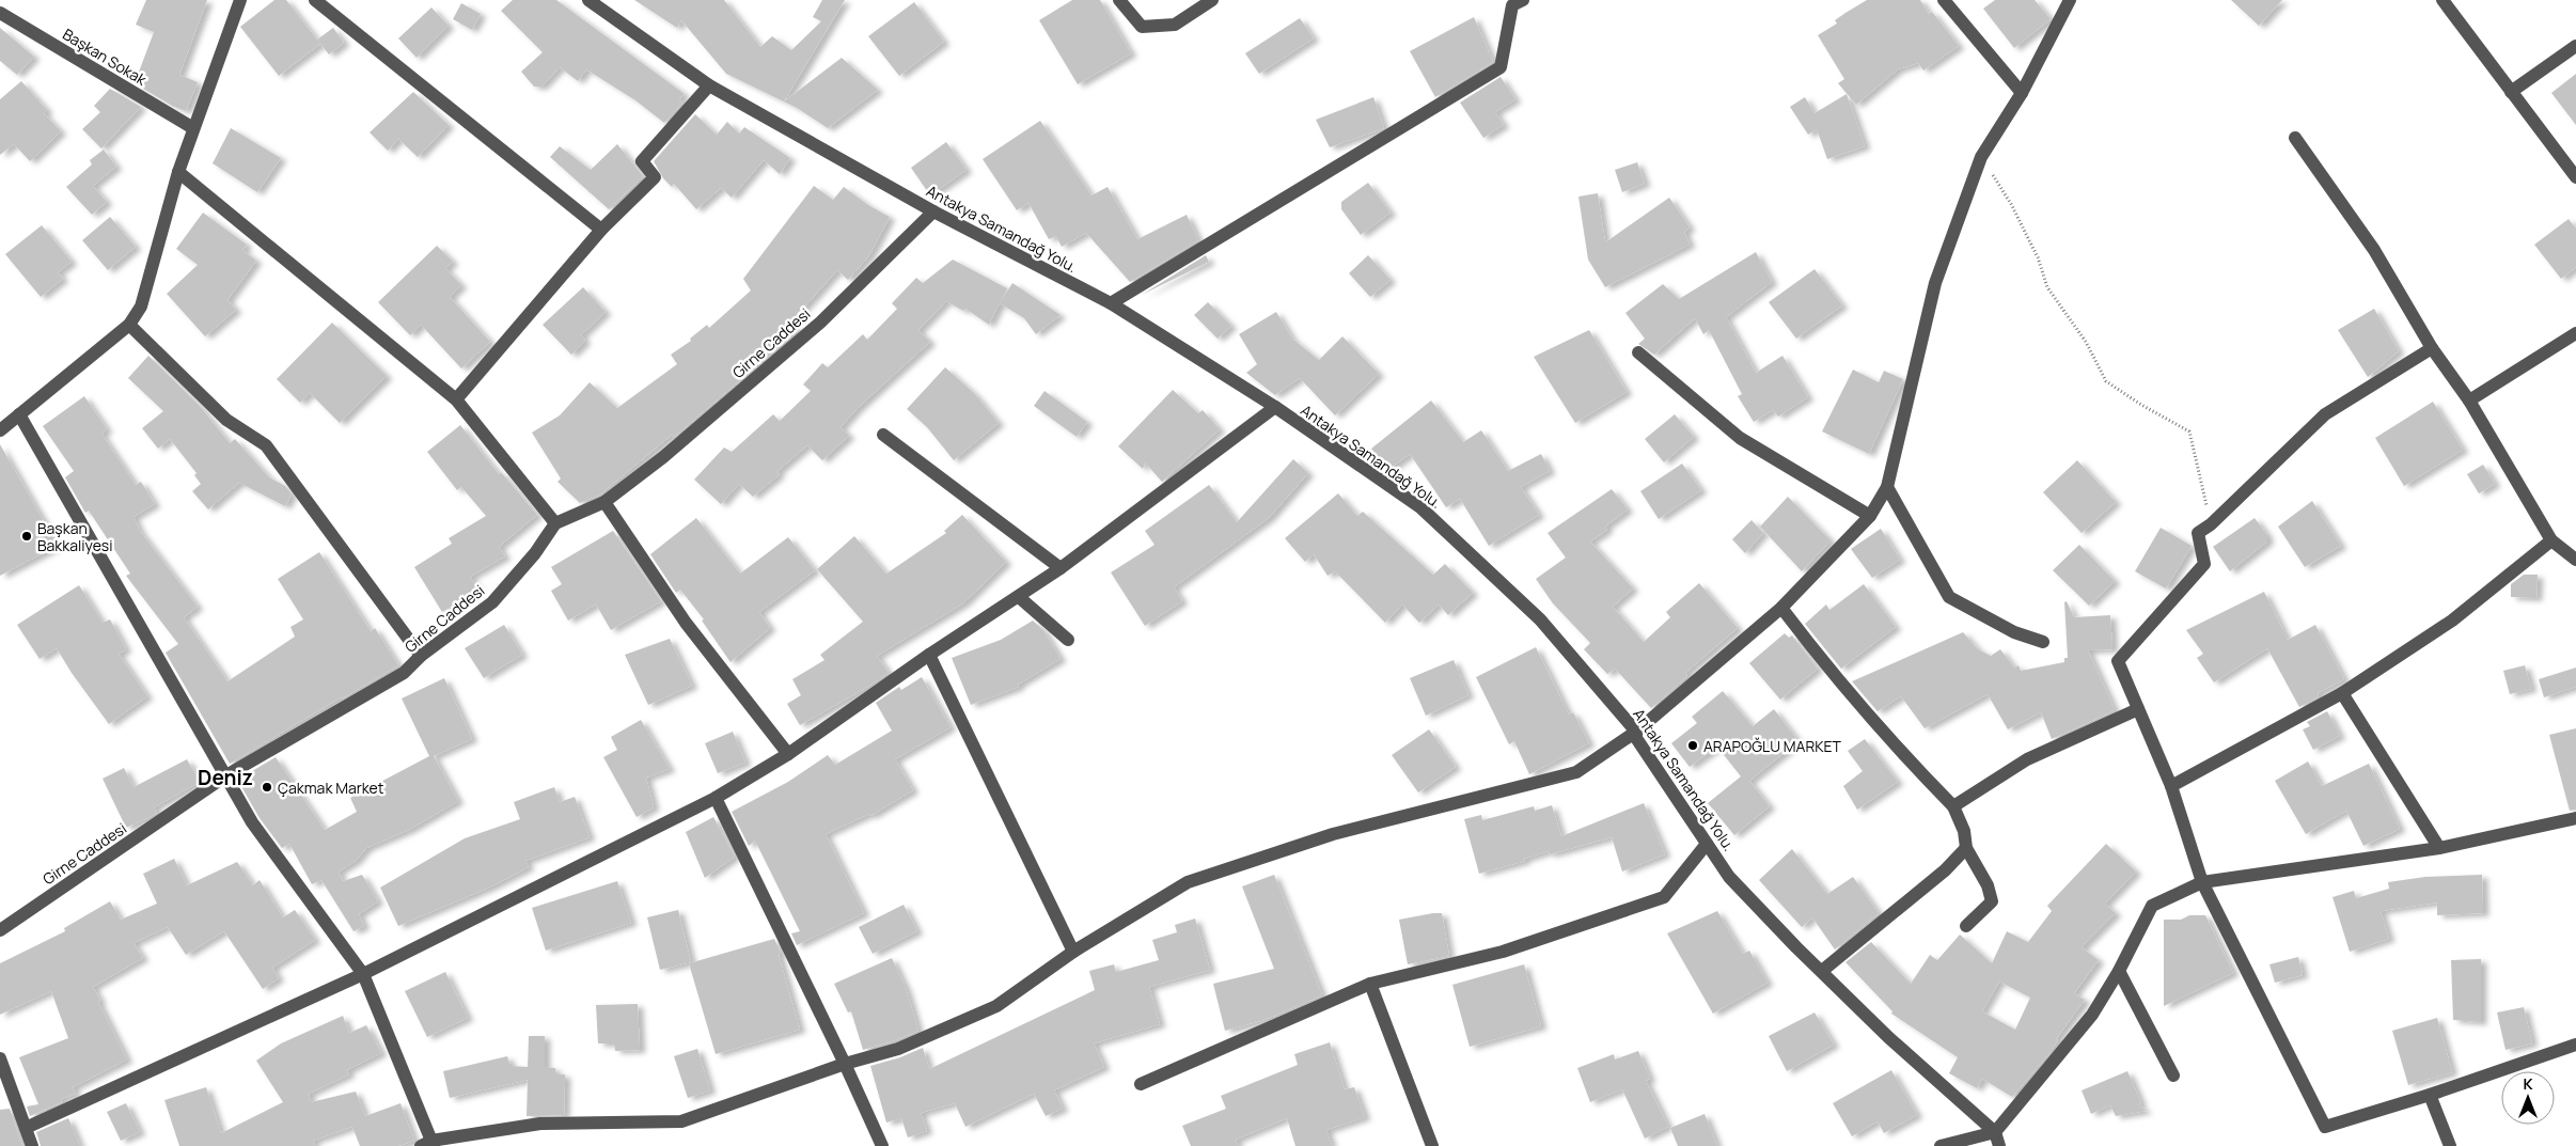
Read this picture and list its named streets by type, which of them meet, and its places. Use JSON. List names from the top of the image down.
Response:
{
  "streets": {
    "street": ["Başkan Sokak", "Antakya Samandağ Yolu.", "Girne Caddesi"]
  },
  "crossings": [
    ["Antakya Samandağ Yolu.", "Girne Caddesi"]
  ],
  "districts": ["Deniz"],
  "places": ["Başkan Bakkaliyesi", "ARAPOĞLU MARKET", "Çakmak Market"],
  "north": "top"
}
